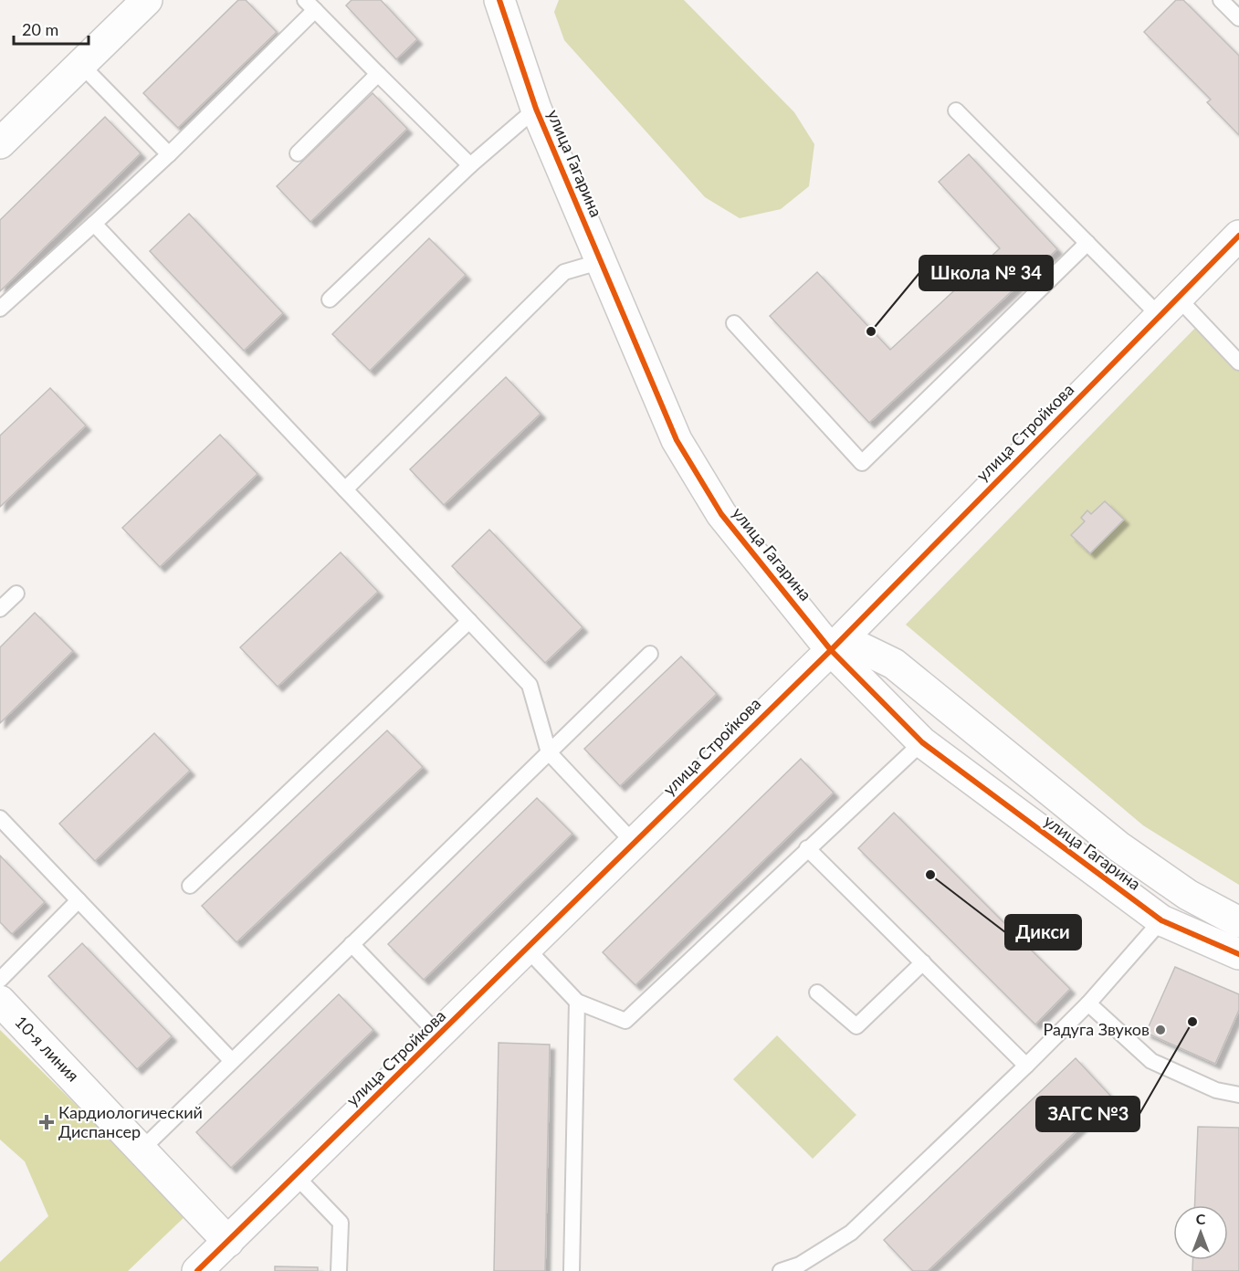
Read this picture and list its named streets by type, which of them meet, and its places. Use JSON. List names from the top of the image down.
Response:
{
  "streets": {
    "street": ["улица Гагарина", "улица Стройкова", "10-я линия"]
  },
  "crossings": [
    ["улица Гагарина", "улица Стройкова"],
    ["улица Стройкова", "10-я линия"]
  ],
  "places": {
    "other": [
      "Школа № 34",
      "Дикси",
      "ЗАГС №3",
      "Радуга Звуков"
    ],
    "health": ["Кардиологический Диспансер"]
  },
  "scale_bar": "20 m",
  "north": "top"
}
